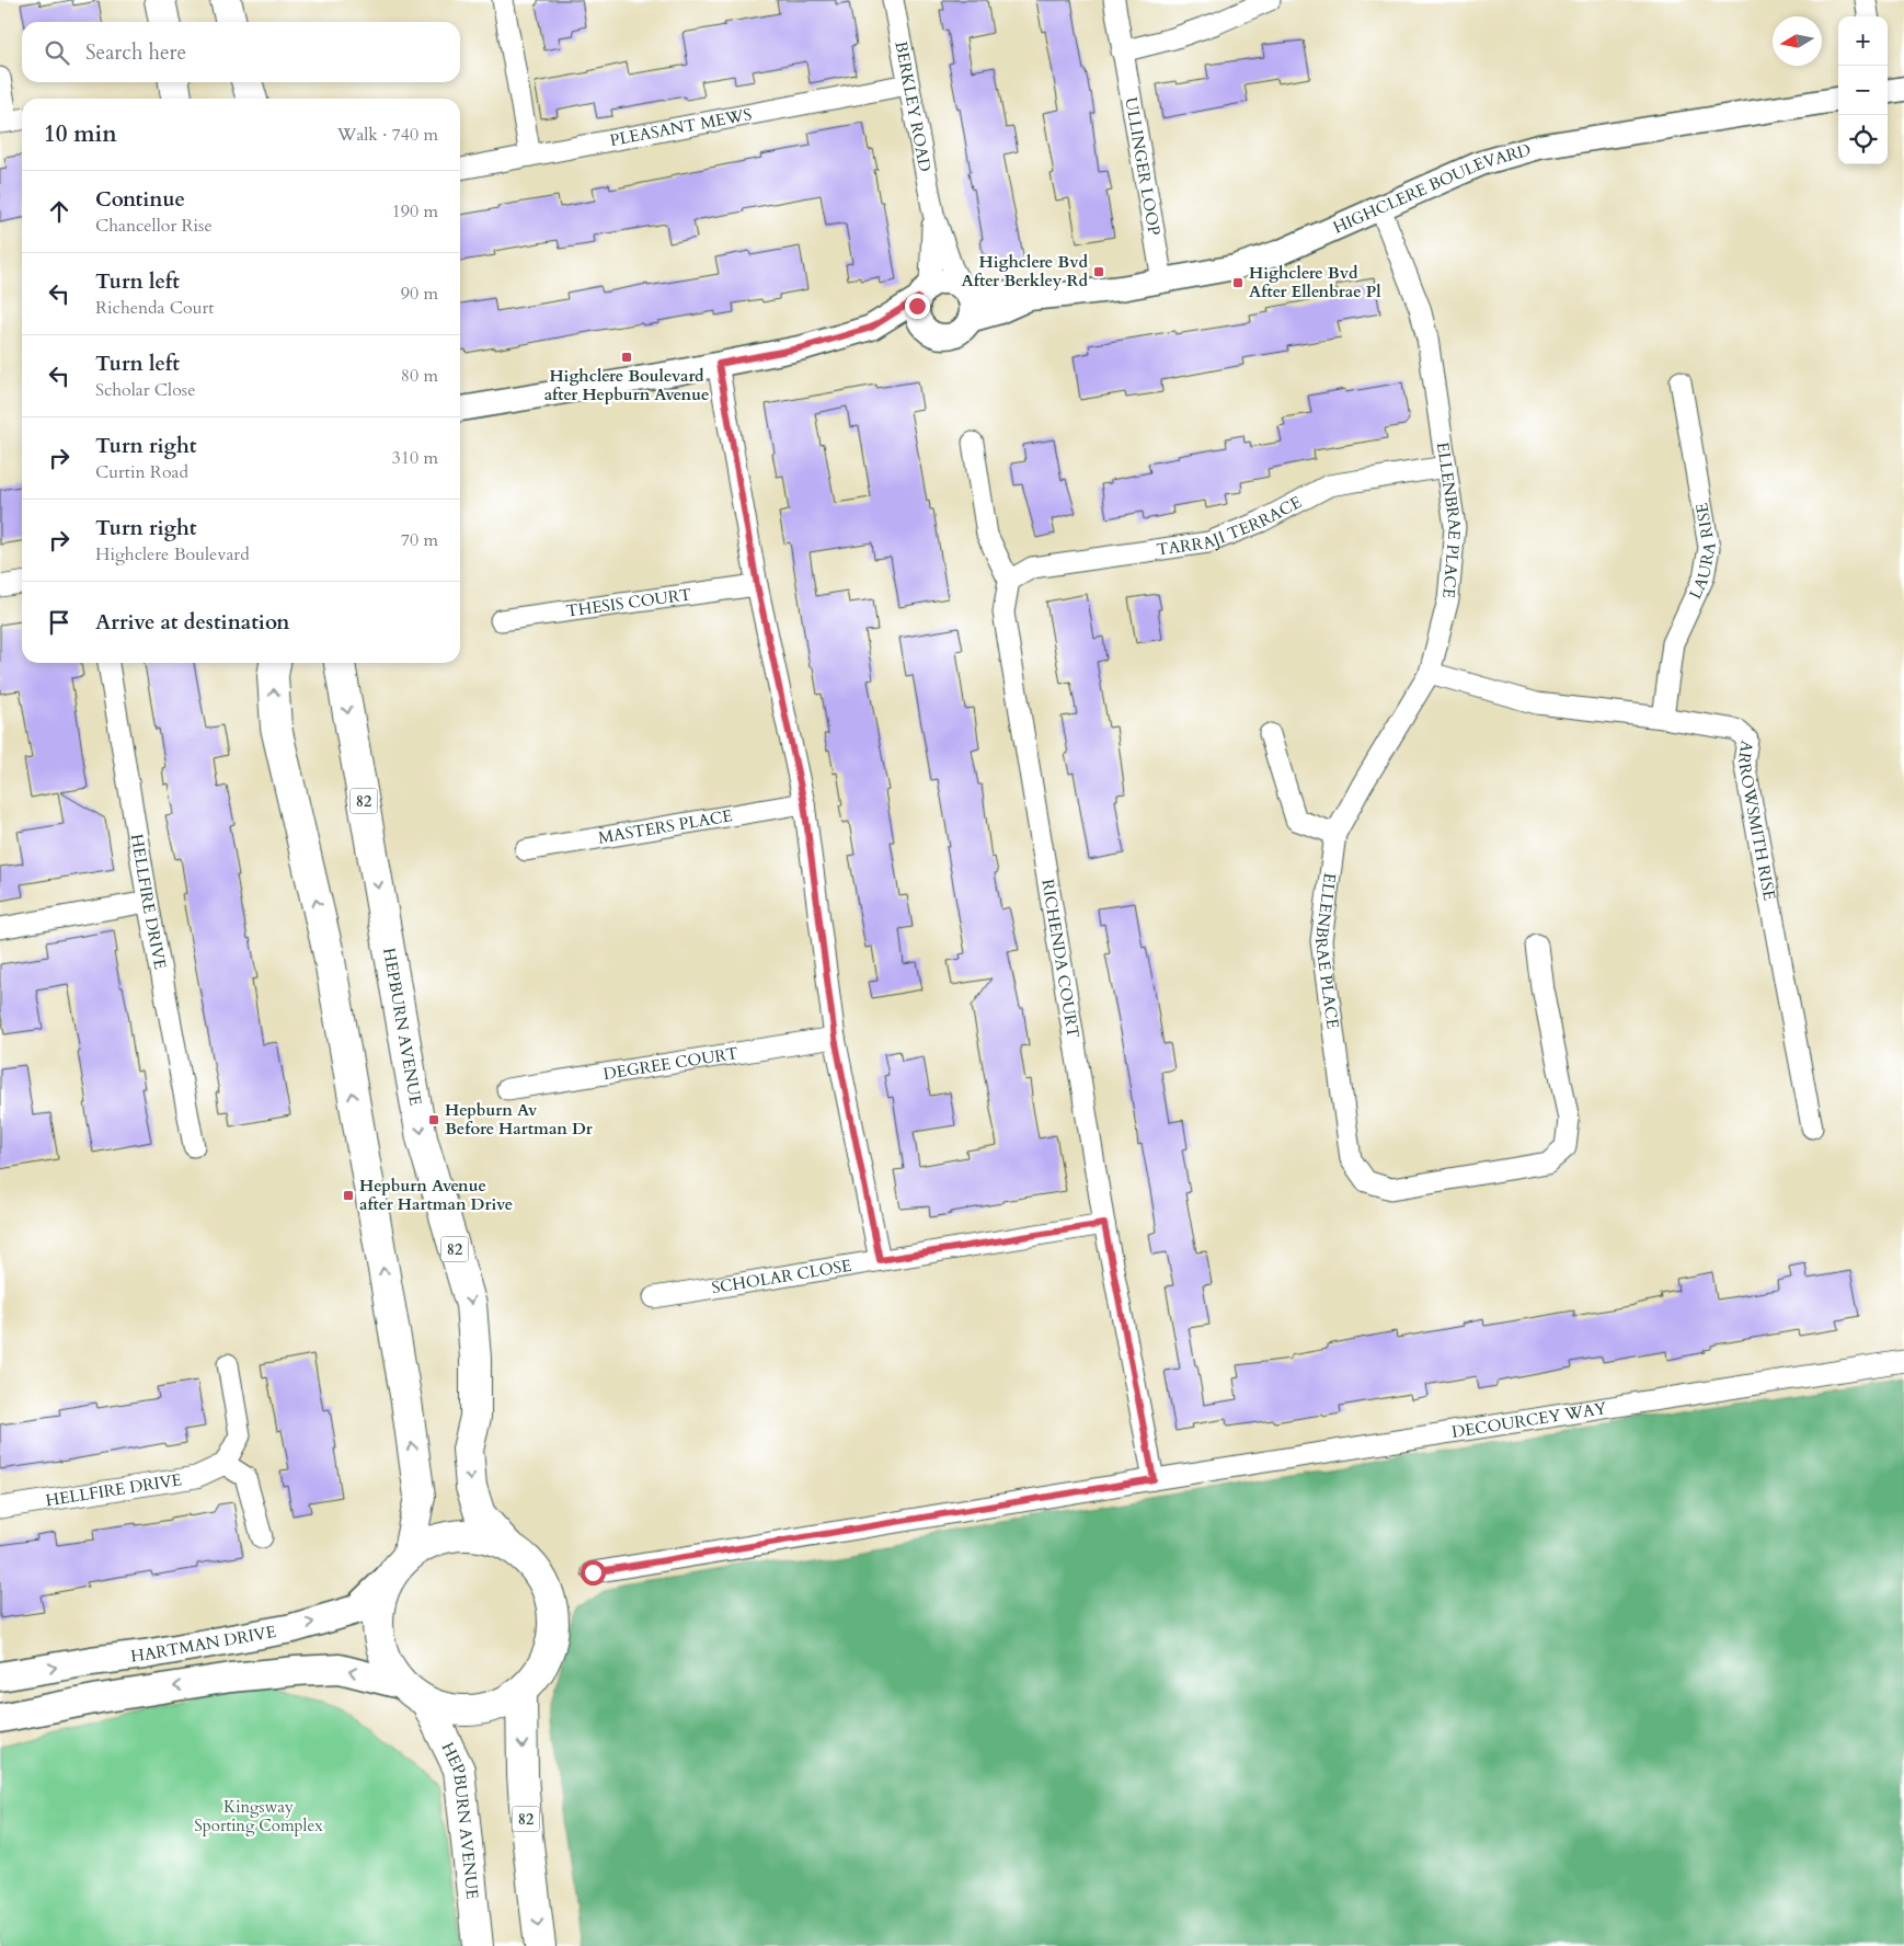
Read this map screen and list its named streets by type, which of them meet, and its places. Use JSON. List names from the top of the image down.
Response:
{
  "streets": {
    "main road": ["82", "HEPBURN AVENUE", "HARTMAN DRIVE"],
    "street": [
      "BERKLEY ROAD",
      "PLEASANT MEWS",
      "ULLINGER LOOP",
      "HIGHCLERE BOULEVARD",
      "ELLENBRAE PLACE",
      "TARRAJI TERRACE",
      "LAURA RISE",
      "THESIS COURT",
      "ARROWSMITH RISE",
      "MASTERS PLACE",
      "HELLFIRE DRIVE",
      "RICHENDA COURT",
      "DEGREE COURT",
      "SCHOLAR CLOSE",
      "DECOURCEY WAY"
    ]
  },
  "crossings": [
    ["BERKLEY ROAD", "PLEASANT MEWS"],
    ["BERKLEY ROAD", "HIGHCLERE BOULEVARD"],
    ["ULLINGER LOOP", "HIGHCLERE BOULEVARD"],
    ["HIGHCLERE BOULEVARD", "ELLENBRAE PLACE"],
    ["ELLENBRAE PLACE", "TARRAJI TERRACE"],
    ["ELLENBRAE PLACE", "ARROWSMITH RISE"],
    ["TARRAJI TERRACE", "RICHENDA COURT"],
    ["LAURA RISE", "ARROWSMITH RISE"],
    ["82", "HEPBURN AVENUE"],
    ["82", "HARTMAN DRIVE"],
    ["RICHENDA COURT", "SCHOLAR CLOSE"],
    ["RICHENDA COURT", "DECOURCEY WAY"],
    ["HEPBURN AVENUE", "HARTMAN DRIVE"]
  ],
  "parks": ["Kingsway Sporting Complex"],
  "places": {
    "transit": [
      "Highclere Bvd After Berkley Rd",
      "Highclere Bvd After Ellenbrae Pl",
      "Highclere Boulevard after Hepburn Avenue",
      "Hepburn Av Before Hartman Dr",
      "Hepburn Avenue after Hartman Drive"
    ]
  },
  "north": "left",
  "page": {
    "map_buttons": ["+", "−"],
    "search": "Search here",
    "heading": ["10 min", "Walk · 740 m"],
    "list": [
      ["Continue", "Chancellor Rise", "190 m"],
      ["Turn left", "Richenda Court", "90 m"],
      ["Turn left", "Scholar Close", "80 m"],
      ["Turn right", "Curtin Road", "310 m"],
      ["Turn right", "Highclere Boulevard", "70 m"],
      "Arrive at destination"
    ]
  }
}
